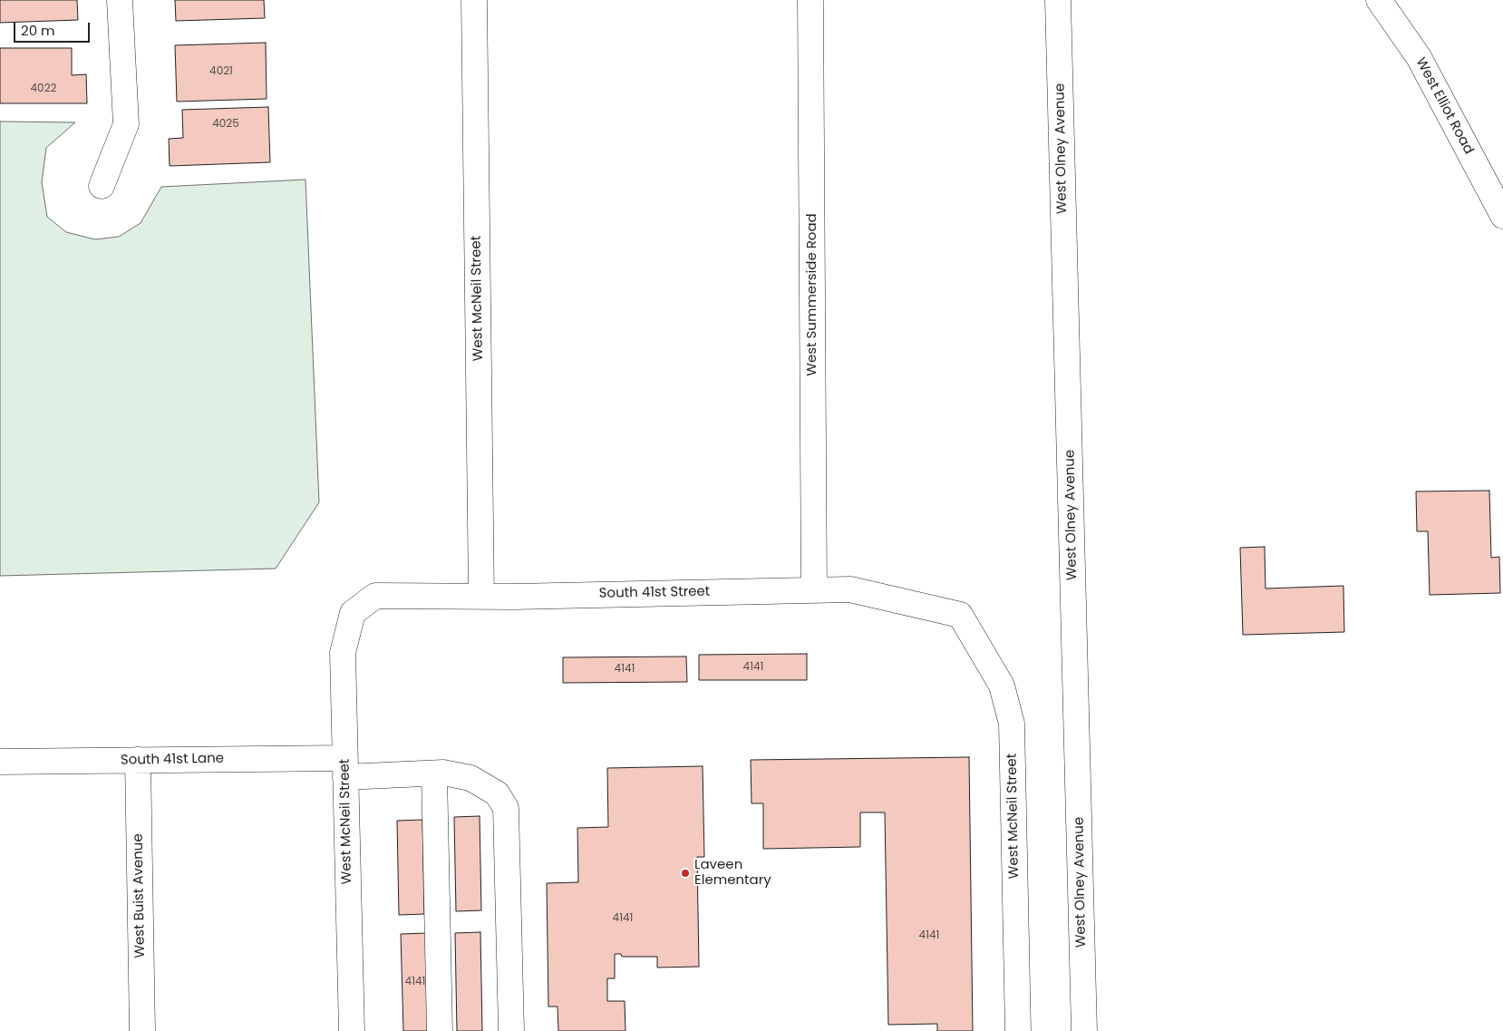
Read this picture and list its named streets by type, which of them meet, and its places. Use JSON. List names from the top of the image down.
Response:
{
  "streets": {
    "street": [
      "West Elliot Road",
      "West Olney Avenue",
      "West Summerside Road",
      "West McNeil Street",
      "South 41st Street",
      "South 41st Lane",
      "West Buist Avenue"
    ]
  },
  "crossings": [
    ["West Summerside Road", "South 41st Street"],
    ["West McNeil Street", "South 41st Street"],
    ["West McNeil Street", "South 41st Lane"],
    ["South 41st Lane", "West Buist Avenue"]
  ],
  "places": ["Laveen Elementary"],
  "house_numbers": [
    "4021",
    "4022",
    "4025",
    "4141",
    "4141",
    "4141",
    "4141",
    "4141"
  ],
  "scale_bar": "20 m"
}
